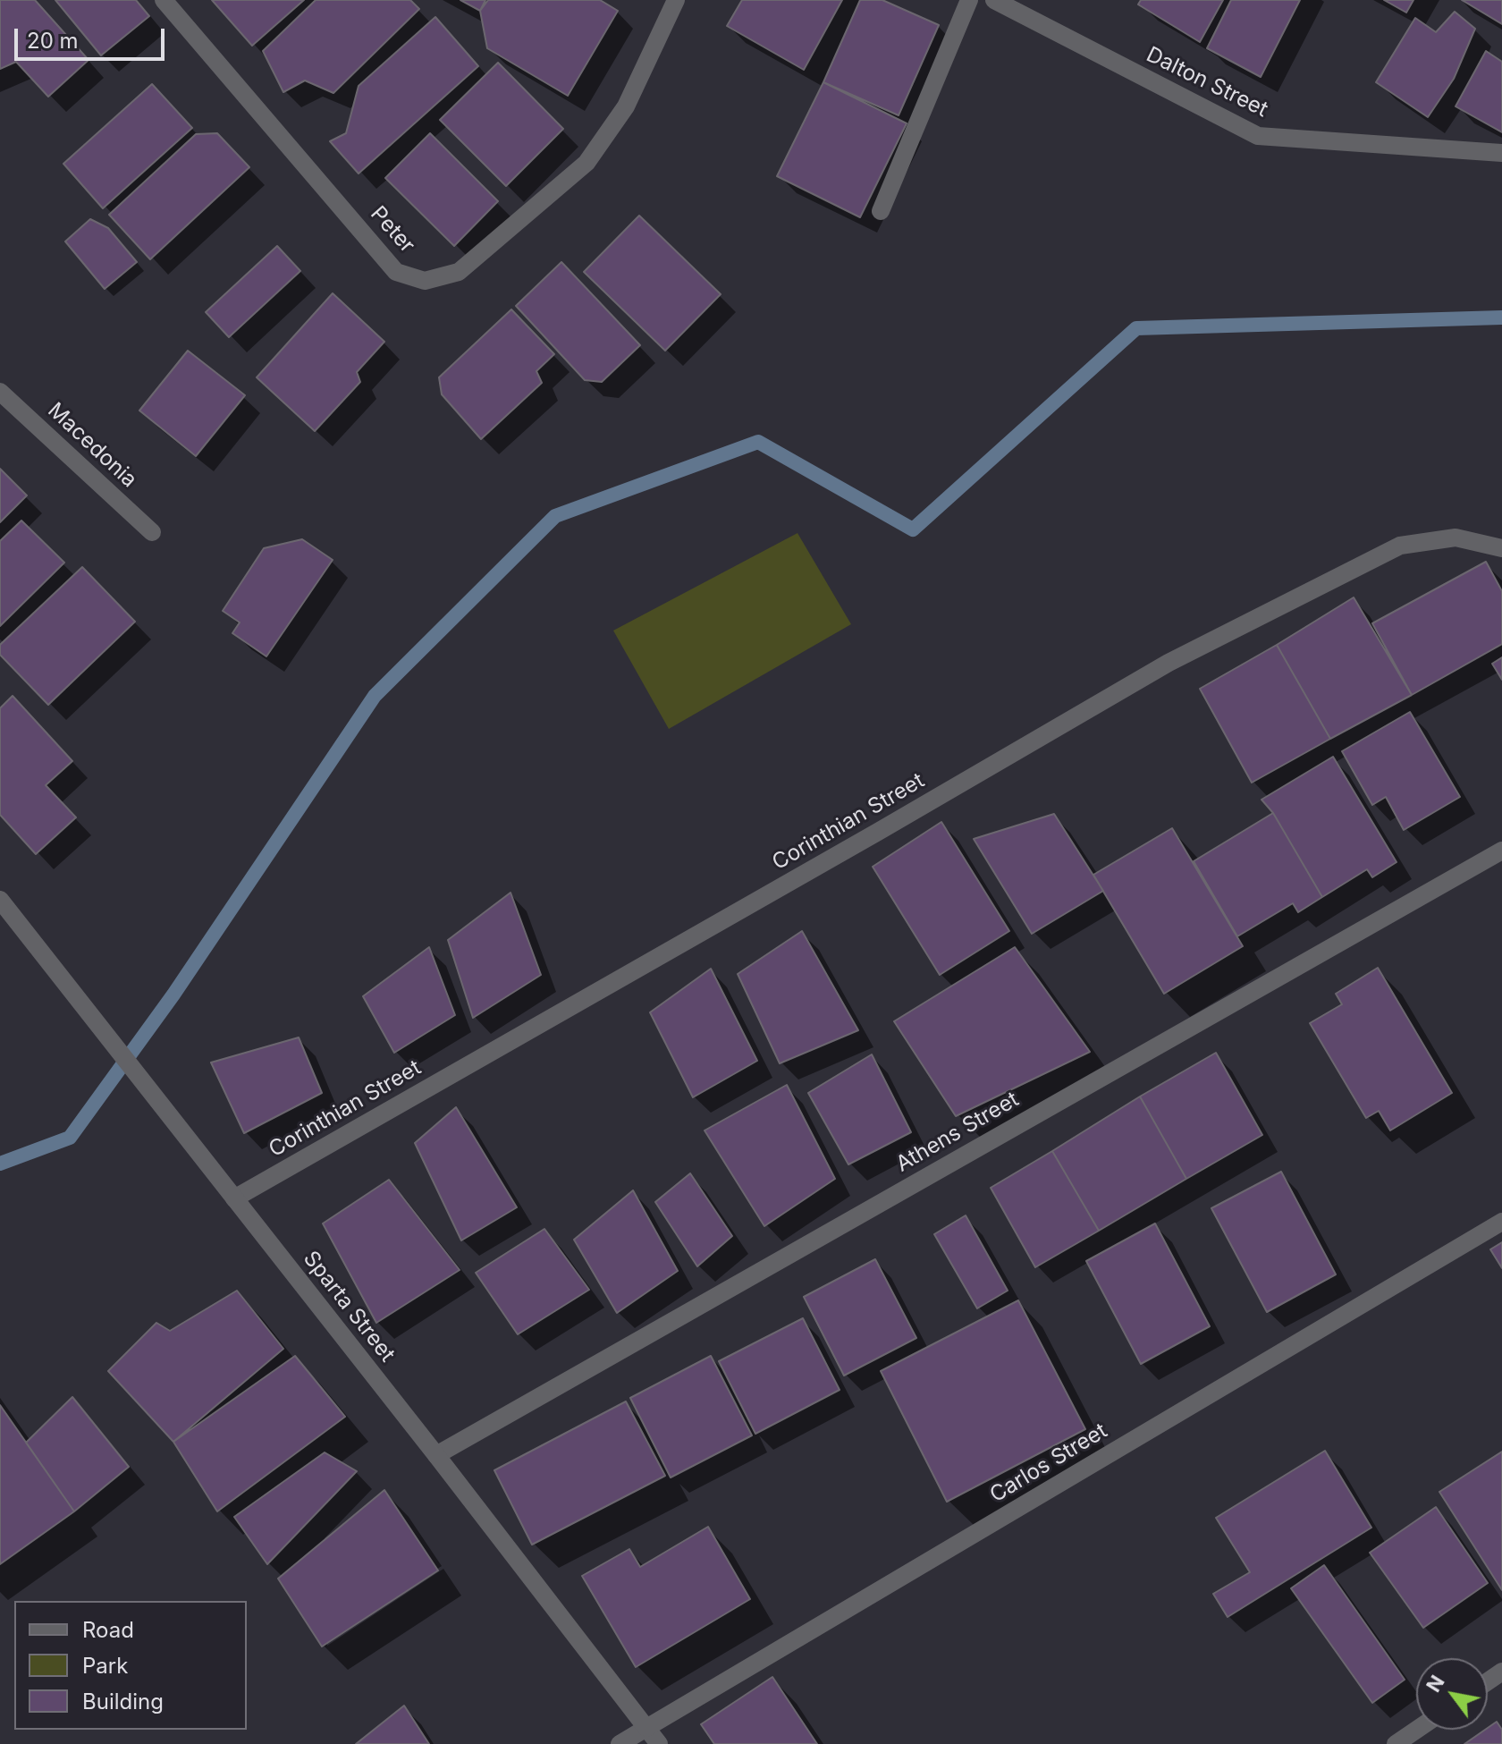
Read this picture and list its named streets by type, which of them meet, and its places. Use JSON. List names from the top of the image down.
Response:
{
  "streets": {
    "street": [
      "Dalton Street",
      "Peter",
      "Macedonia",
      "Corinthian Street",
      "Athens Street",
      "Sparta Street",
      "Carlos Street"
    ]
  },
  "crossings": [
    ["Corinthian Street", "Sparta Street"],
    ["Athens Street", "Sparta Street"],
    ["Sparta Street", "Carlos Street"]
  ],
  "legend": ["Road", "Park", "Building"],
  "scale_bar": "20 m",
  "north": "top left"
}
